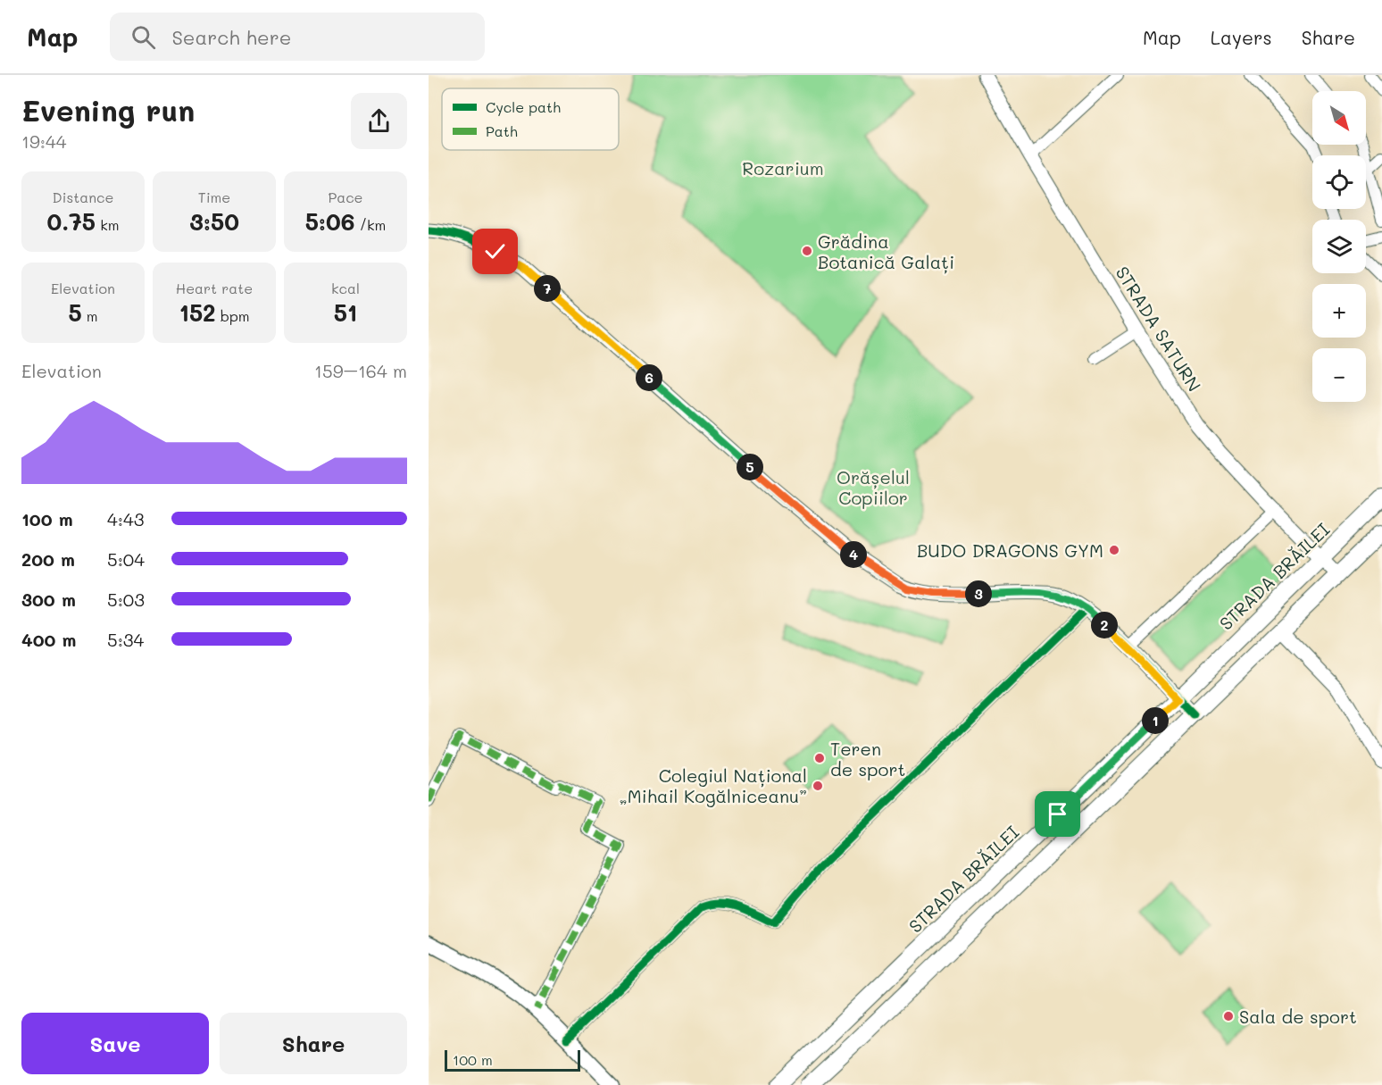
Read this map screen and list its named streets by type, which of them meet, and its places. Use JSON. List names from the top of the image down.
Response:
{
  "streets": {
    "main road": ["STRADA BRĂILEI"],
    "street": ["STRADA SATURN"]
  },
  "crossings": [
    ["STRADA SATURN", "STRADA BRĂILEI"]
  ],
  "parks": ["Rozarium", "Orășelul Copiilor"],
  "places": [
    "Grădina Botanică Galați",
    "BUDO DRAGONS GYM",
    "Teren de sport",
    "Colegiul Național „Mihail Kogălniceanu”",
    "Sala de sport"
  ],
  "legend": ["Cycle path", "Path"],
  "scale_bar": "100 m",
  "north": "bottom right",
  "page": {
    "header": "Map",
    "search": "Search here",
    "nav": ["Map", "Layers", "Share"],
    "heading": ["Evening run", "19:44"],
    "map_buttons": ["+", "−"],
    "stats": [
      ["Distance", "0.75 km"],
      ["Time", "3:50"],
      ["Pace", "5:06 /km"],
      ["Elevation", "5 m"],
      ["Heart rate", "152 bpm"],
      ["kcal", "51"]
    ],
    "pins": [
      "7",
      "6",
      "5",
      "4",
      "3",
      "2",
      "1"
    ],
    "chart": ["Elevation", "159–164 m"],
    "list": [
      {
        "name": "100 m",
        "note": "4:43"
      },
      {
        "name": "200 m",
        "note": "5:04"
      },
      {
        "name": "300 m",
        "note": "5:03"
      },
      {
        "name": "400 m",
        "note": "5:34"
      }
    ],
    "buttons": ["Save", "Share"],
    "scale": "100 m"
  }
}
